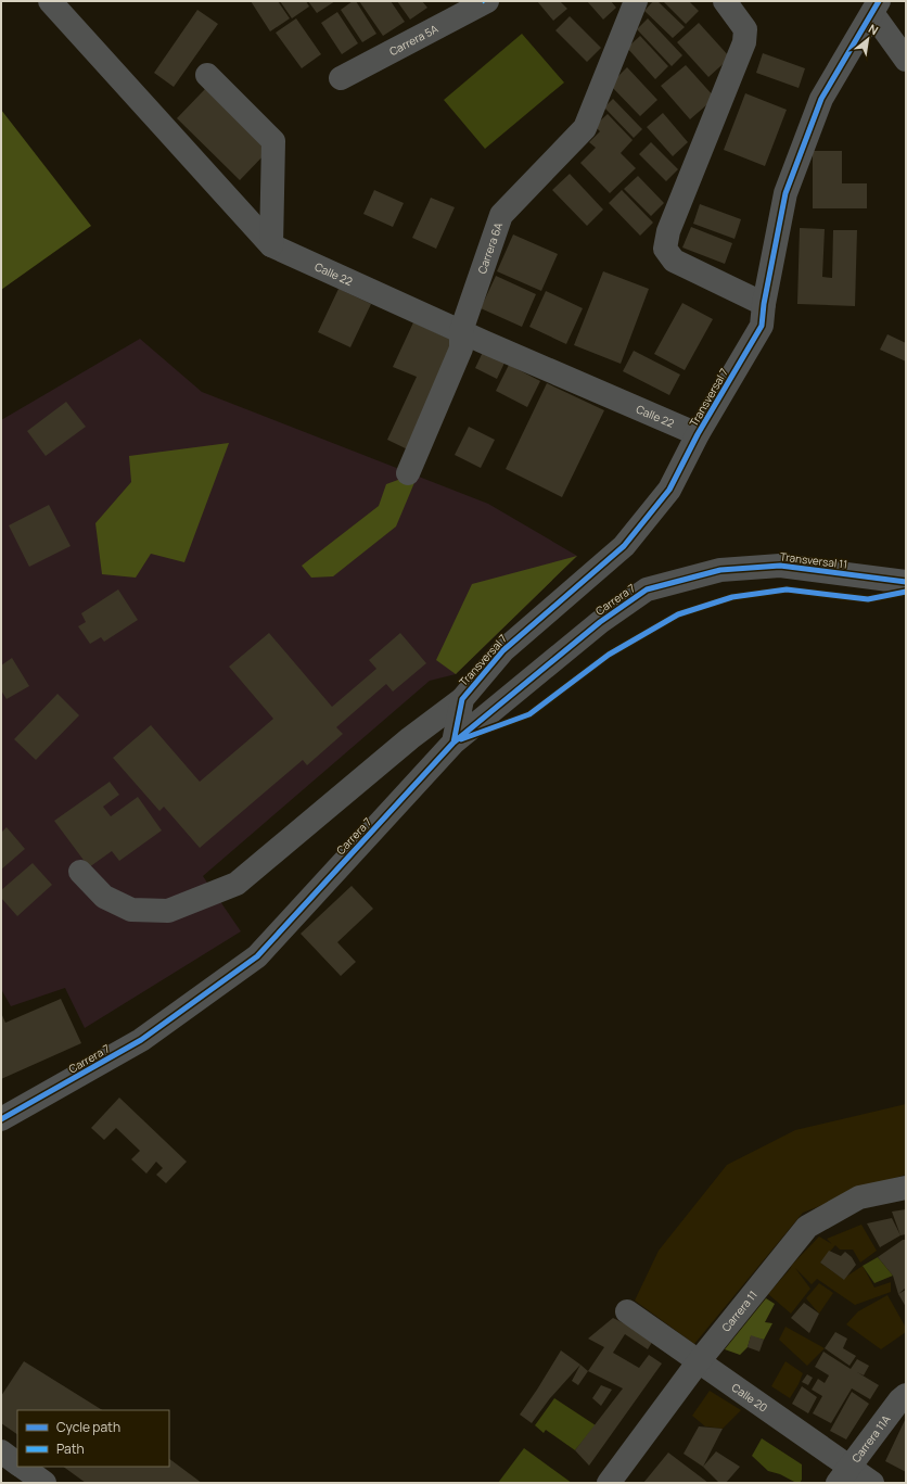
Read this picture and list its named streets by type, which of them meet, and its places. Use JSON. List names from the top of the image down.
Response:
{
  "streets": {
    "street": [
      "Carrera 5A",
      "Carrera 6A",
      "Calle 22",
      "Transversal 7",
      "Transversal 11",
      "Carrera 7",
      "Carrera 11",
      "Calle 20",
      "Carrera 11A"
    ]
  },
  "crossings": [
    ["Carrera 6A", "Calle 22"],
    ["Calle 22", "Transversal 7"],
    ["Transversal 7", "Carrera 7"],
    ["Transversal 11", "Carrera 7"],
    ["Carrera 11", "Calle 20"],
    ["Calle 20", "Carrera 11A"]
  ],
  "legend": ["Cycle path", "Path"],
  "north": "top right"
}
